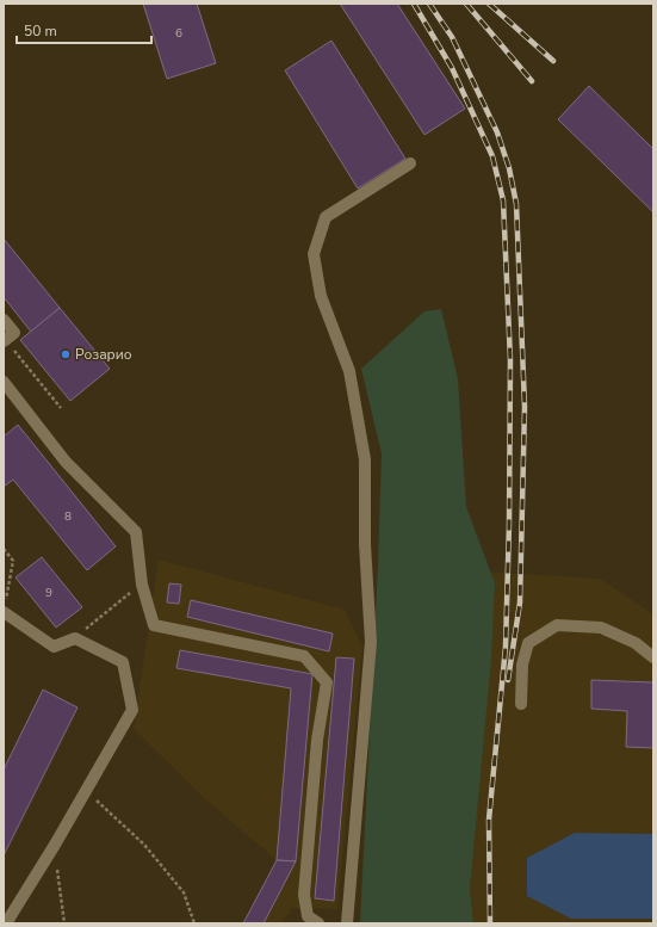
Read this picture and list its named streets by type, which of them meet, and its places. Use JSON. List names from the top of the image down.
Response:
{
  "places": ["Розарио"],
  "house_numbers": ["6", "8", "9"],
  "scale_bar": "50 m"
}
